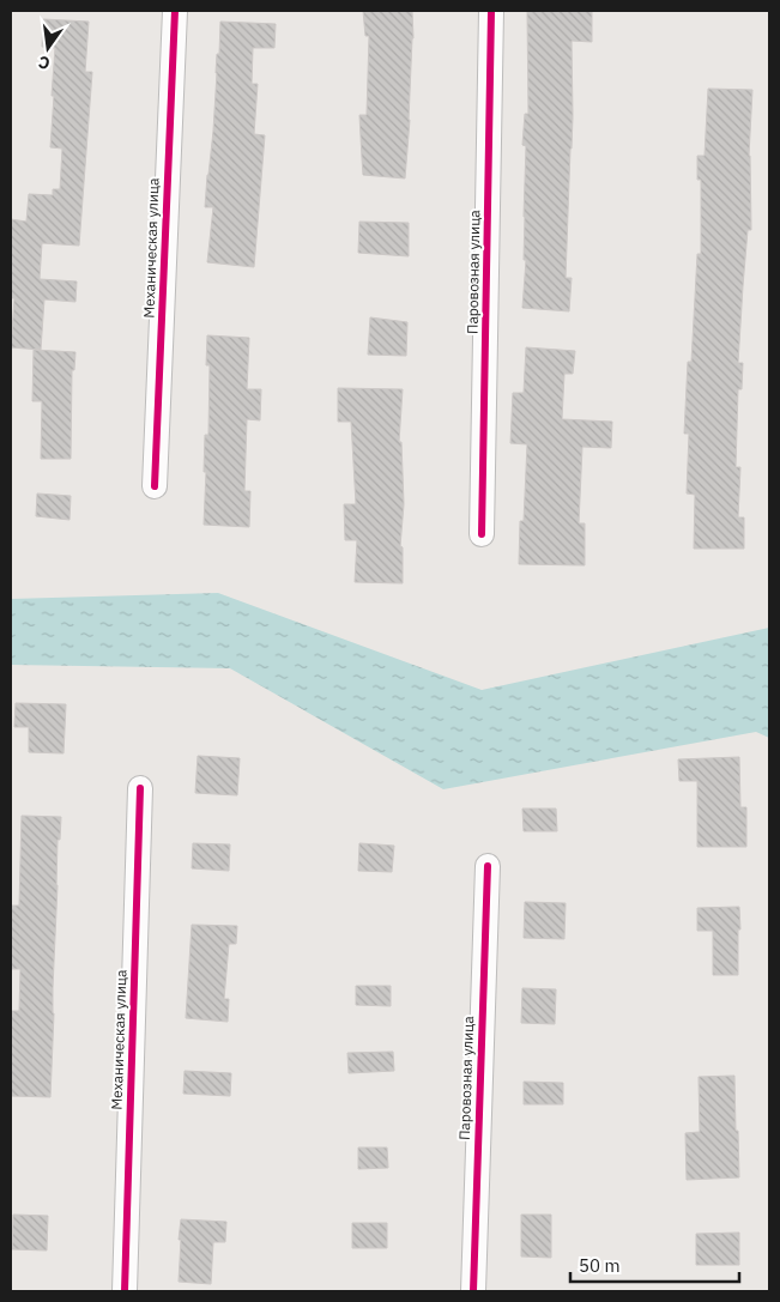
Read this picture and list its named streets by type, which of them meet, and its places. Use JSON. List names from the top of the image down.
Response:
{
  "streets": {
    "street": ["Механическая улица", "Паровозная улица"]
  },
  "scale_bar": "50 m",
  "north": "bottom"
}
